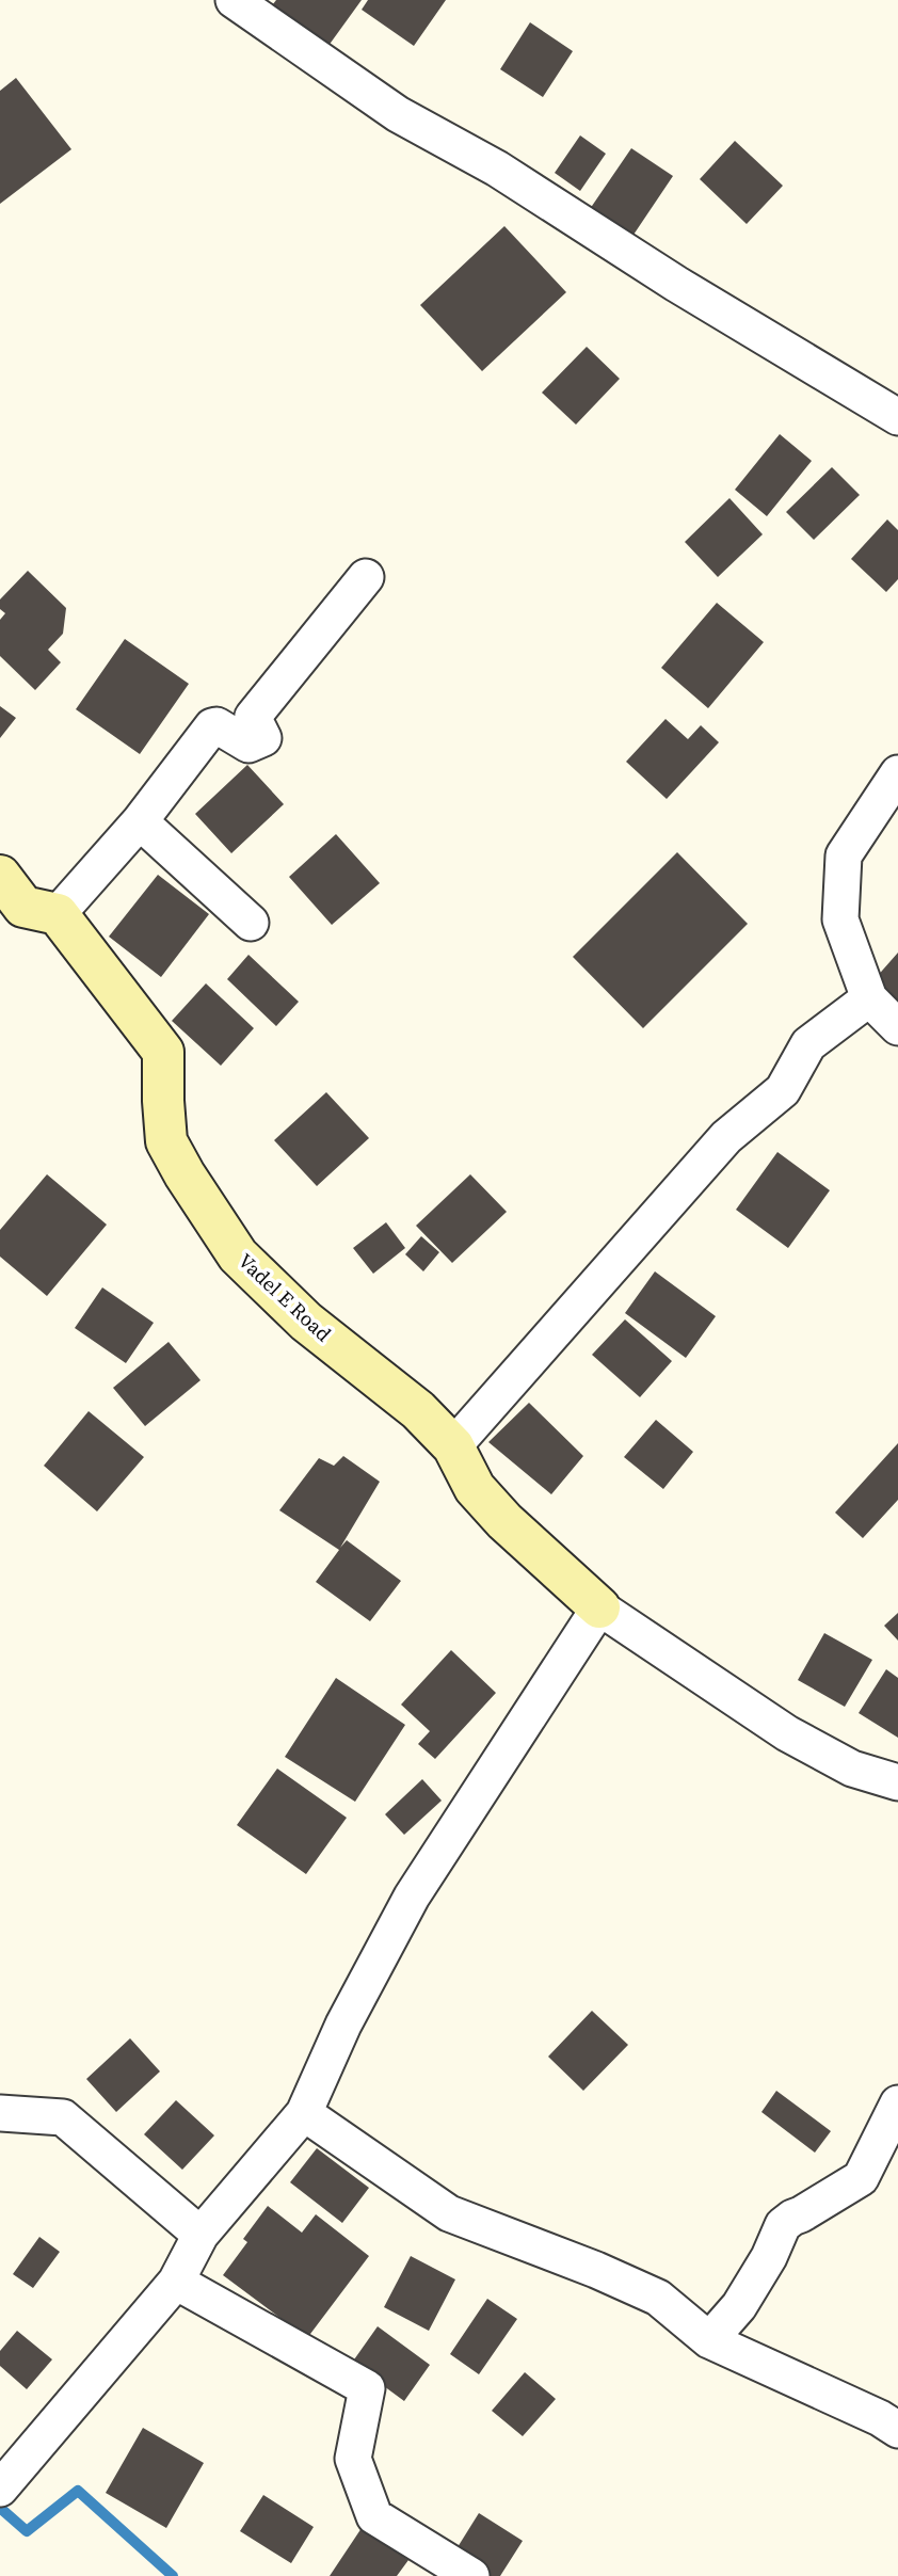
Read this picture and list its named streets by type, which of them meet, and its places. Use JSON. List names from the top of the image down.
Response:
{
  "streets": {
    "street": ["Vadel E Road"]
  }
}
